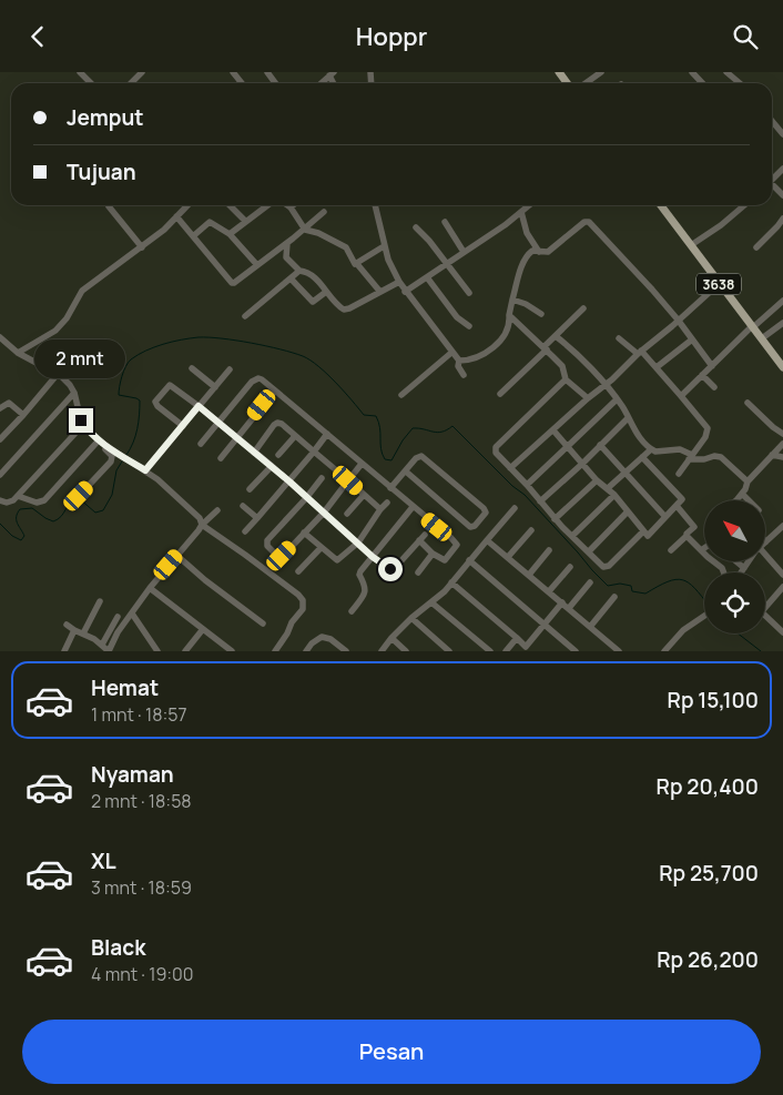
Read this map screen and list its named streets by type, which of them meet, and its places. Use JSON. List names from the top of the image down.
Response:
{
  "streets": {
    "main road": ["3638"]
  },
  "north": "top left",
  "page": {
    "header": "Hoppr",
    "banner": ["Jemput", "Tujuan"],
    "bubble": "2 mnt",
    "list": [
      {
        "name": "Hemat",
        "note": "1 mnt · 18:57",
        "value": "Rp 15,100"
      },
      {
        "name": "Nyaman",
        "note": "2 mnt · 18:58",
        "value": "Rp 20,400"
      },
      {
        "name": "XL",
        "note": "3 mnt · 18:59",
        "value": "Rp 25,700"
      },
      {
        "name": "Black",
        "note": "4 mnt · 19:00",
        "value": "Rp 26,200"
      }
    ],
    "buttons": "Pesan"
  }
}
